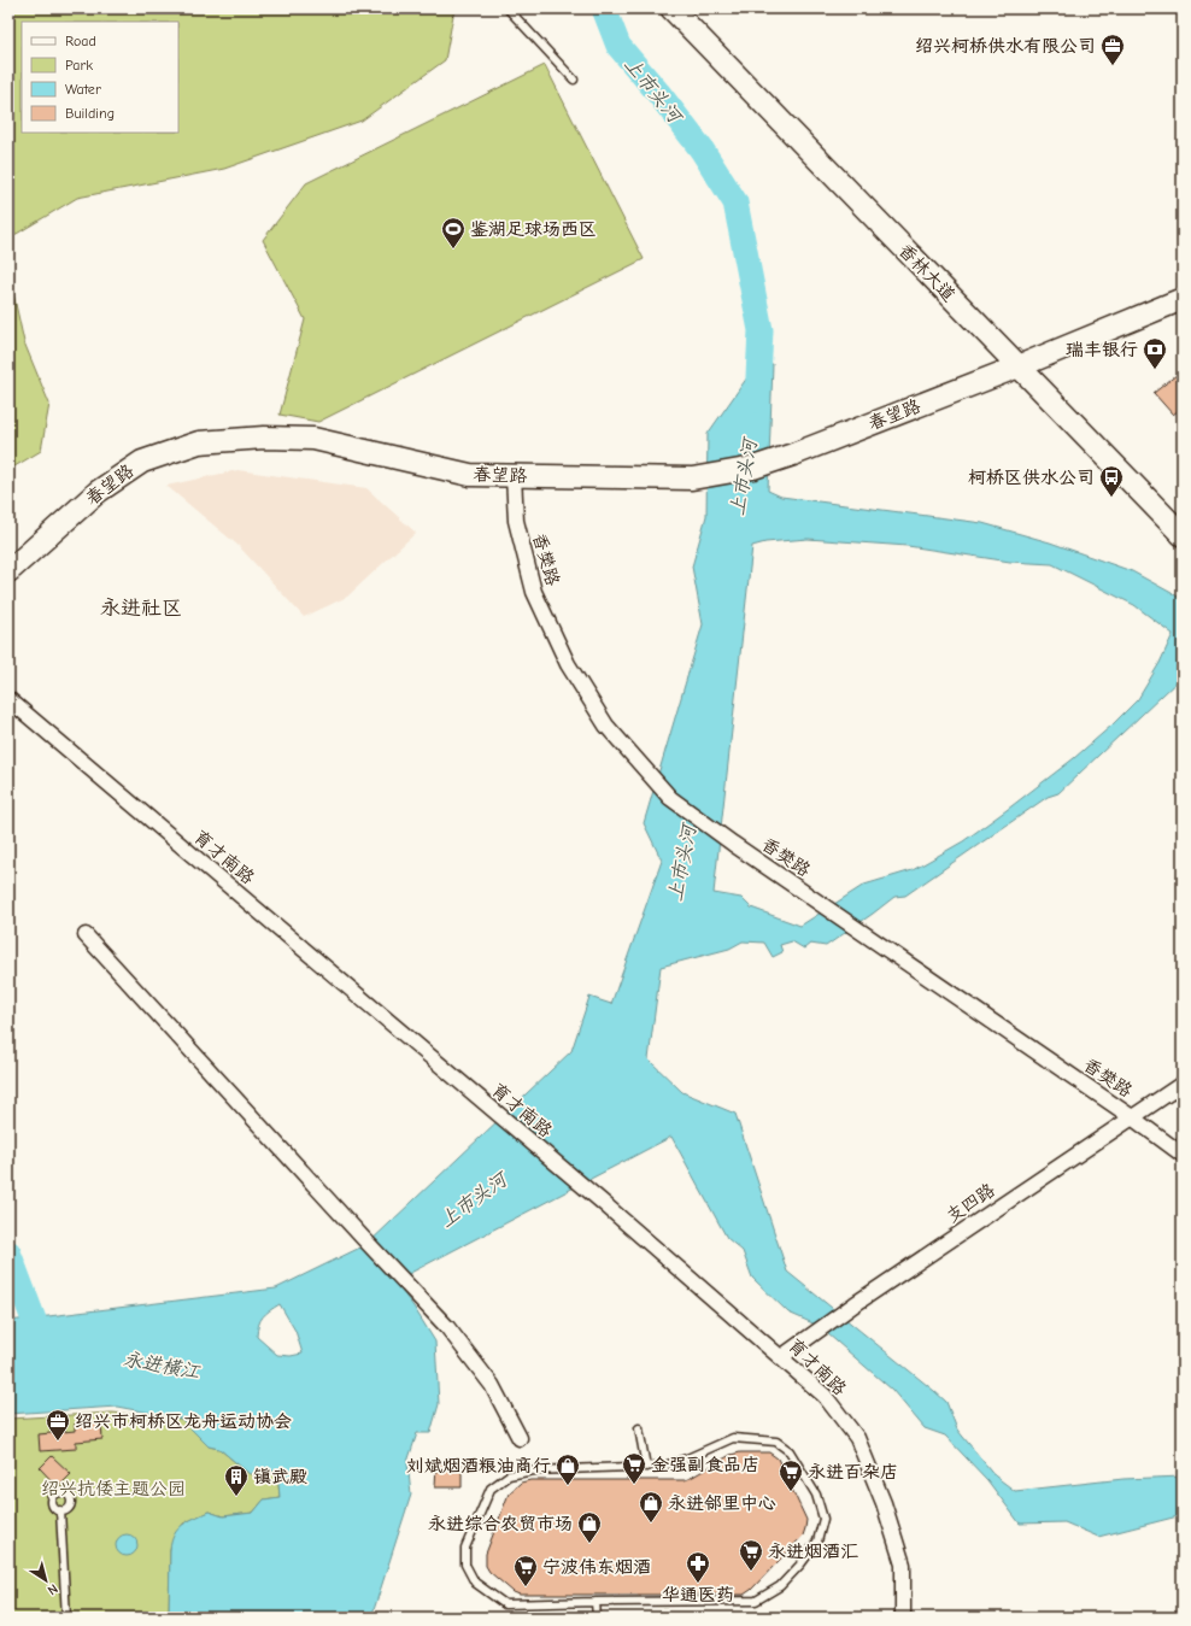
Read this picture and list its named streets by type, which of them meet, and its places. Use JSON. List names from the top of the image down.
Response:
{
  "streets": {
    "street": [
      "香林大道",
      "春望路",
      "香樊路",
      "育才南路",
      "支四路"
    ]
  },
  "crossings": [
    ["香林大道", "春望路"],
    ["春望路", "香樊路"],
    ["香樊路", "支四路"],
    ["育才南路", "支四路"]
  ],
  "districts": ["永进社区"],
  "water": ["上市头河", "永进横江"],
  "parks": ["绍兴抗倭主题公园"],
  "places": {
    "office": ["绍兴柯桥供水有限公司", "绍兴市柯桥区龙舟运动协会"],
    "sports": ["鉴湖足球场西区"],
    "bank": ["瑞丰银行"],
    "bus stop": ["柯桥区供水公司"],
    "supermarket": [
      "金强副食品店",
      "永进百杂店",
      "永进烟酒汇",
      "宁波伟东烟酒"
    ],
    "shop": ["刘斌烟酒粮油商行", "永进邻里中心", "永进综合农贸市场"],
    "building": ["镇武殿"],
    "pharmacy": ["华通医药"]
  },
  "legend": [
    "Road",
    "Park",
    "Water",
    "Building"
  ],
  "north": "bottom right"
}
